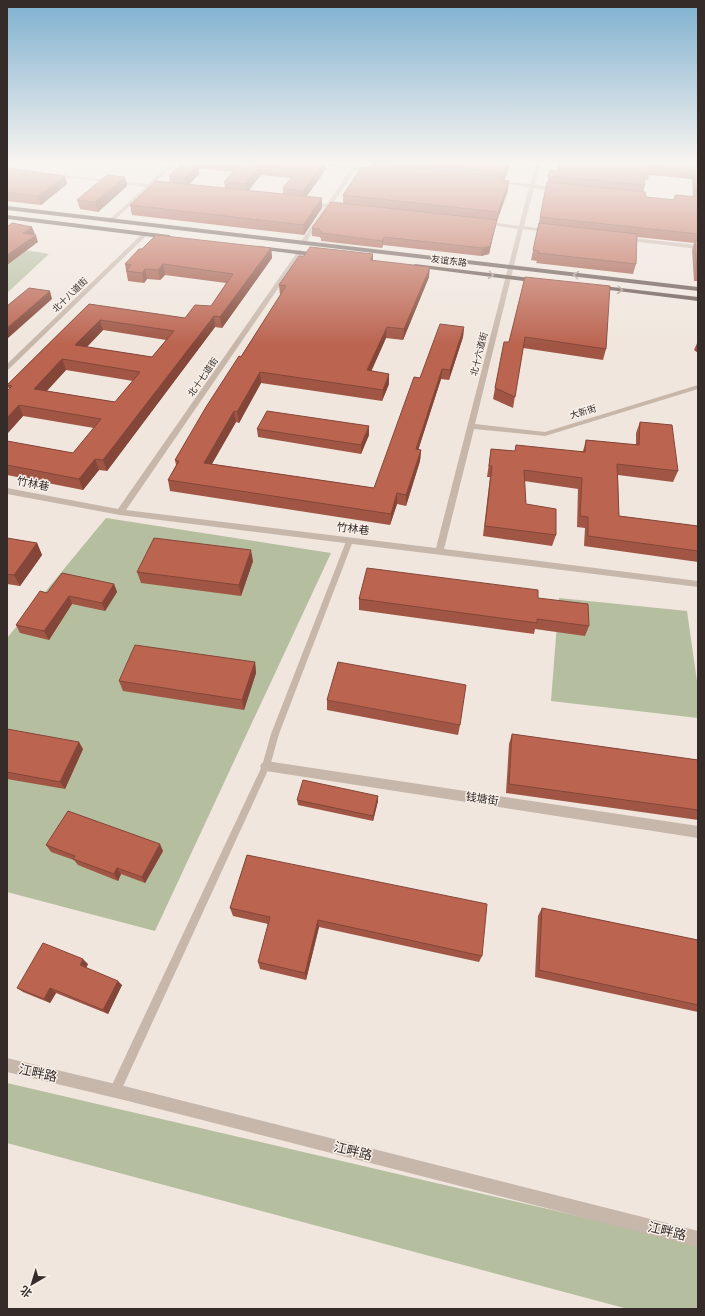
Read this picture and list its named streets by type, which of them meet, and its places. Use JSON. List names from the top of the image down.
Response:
{
  "streets": {
    "highway": ["友谊东路"],
    "street": [
      "北十八道街",
      "北十六道街",
      "北十七道街",
      "大新街",
      "竹林巷",
      "钱塘街",
      "江畔路"
    ]
  },
  "crossings": [
    ["友谊东路", "北十六道街"],
    ["北十六道街", "大新街"],
    ["北十六道街", "竹林巷"],
    ["北十七道街", "竹林巷"]
  ],
  "north": "bottom left"
}
